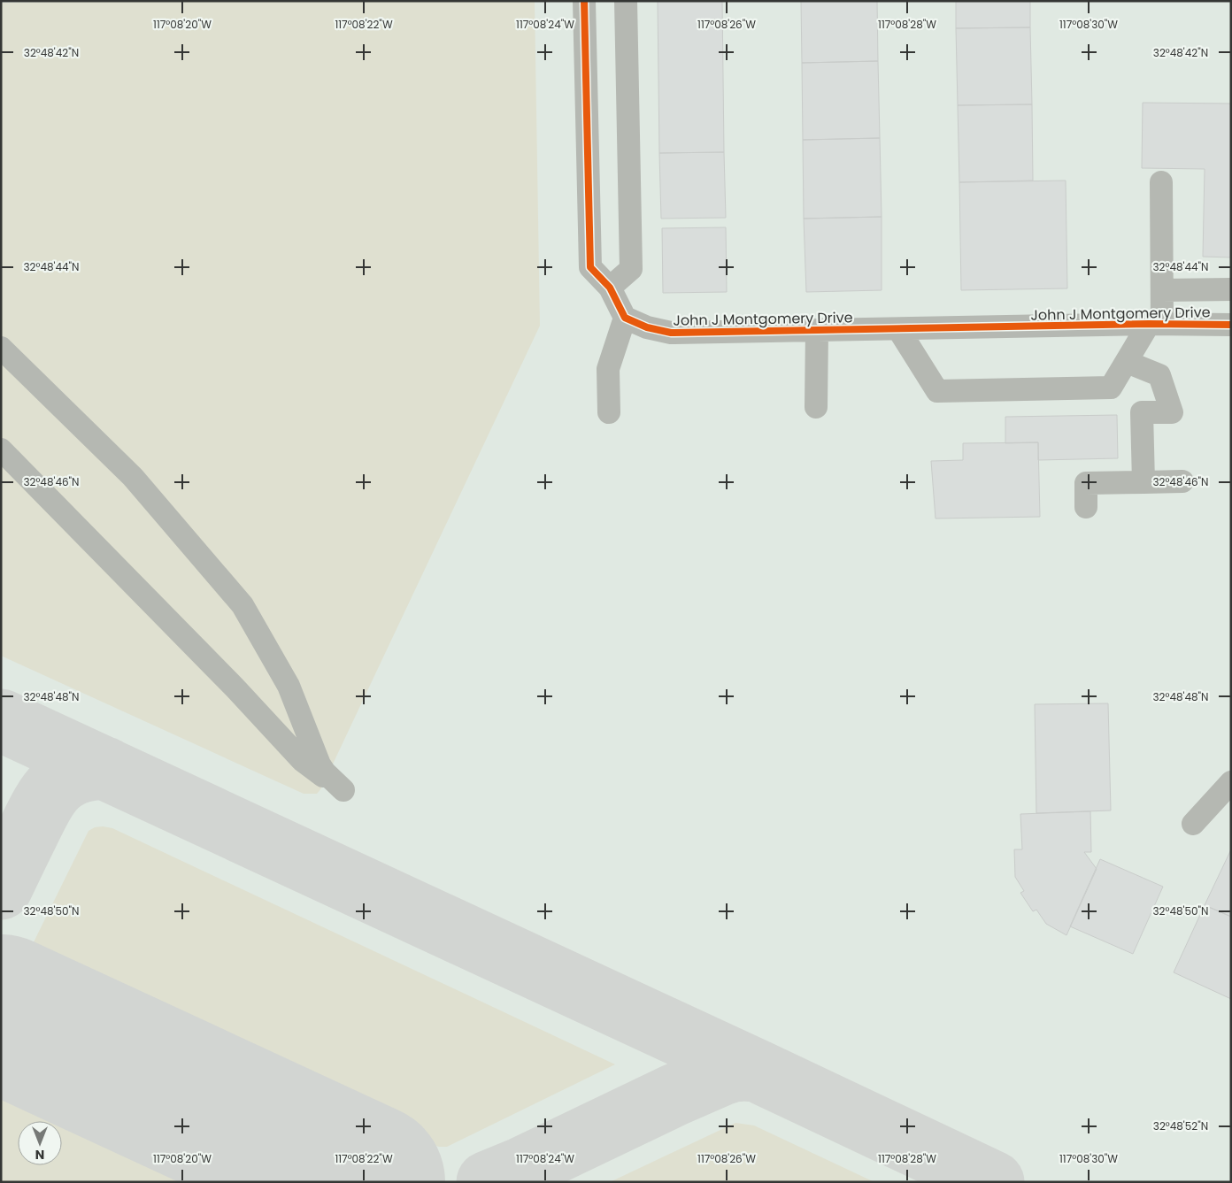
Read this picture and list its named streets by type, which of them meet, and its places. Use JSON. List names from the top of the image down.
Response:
{
  "streets": {
    "street": ["John J Montgomery Drive"]
  },
  "north": "bottom",
  "coordinates": [
    "117°08'20\"W",
    "117°08'22\"W",
    "117°08'24\"W",
    "117°08'26\"W",
    "117°08'28\"W",
    "117°08'30\"W",
    "32°48'42\"N",
    "32°48'44\"N",
    "32°48'46\"N",
    "32°48'48\"N",
    "32°48'50\"N",
    "32°48'52\"N"
  ]
}
